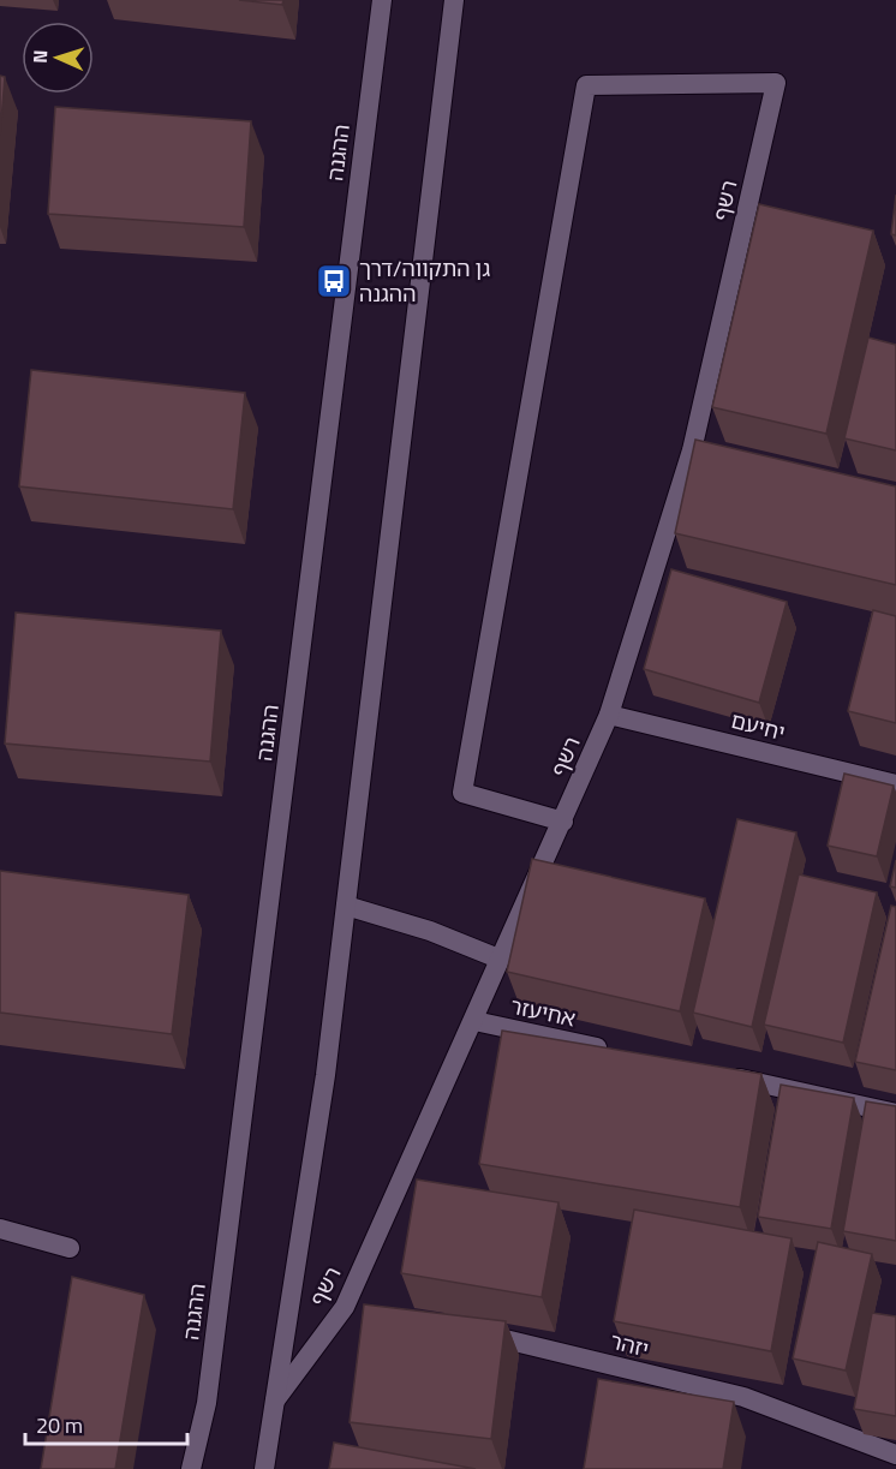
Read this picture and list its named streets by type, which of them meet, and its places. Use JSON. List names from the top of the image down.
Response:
{
  "streets": {
    "street": [
      "ההגנה",
      "רשף",
      "יחיעם",
      "אחיעזר",
      "יזהר"
    ]
  },
  "crossings": [
    ["רשף", "יחיעם"],
    ["רשף", "אחיעזר"]
  ],
  "places": {
    "bus stop": ["גן התקווה/דרך ההגנה"]
  },
  "scale_bar": "20 m",
  "north": "left"
}
